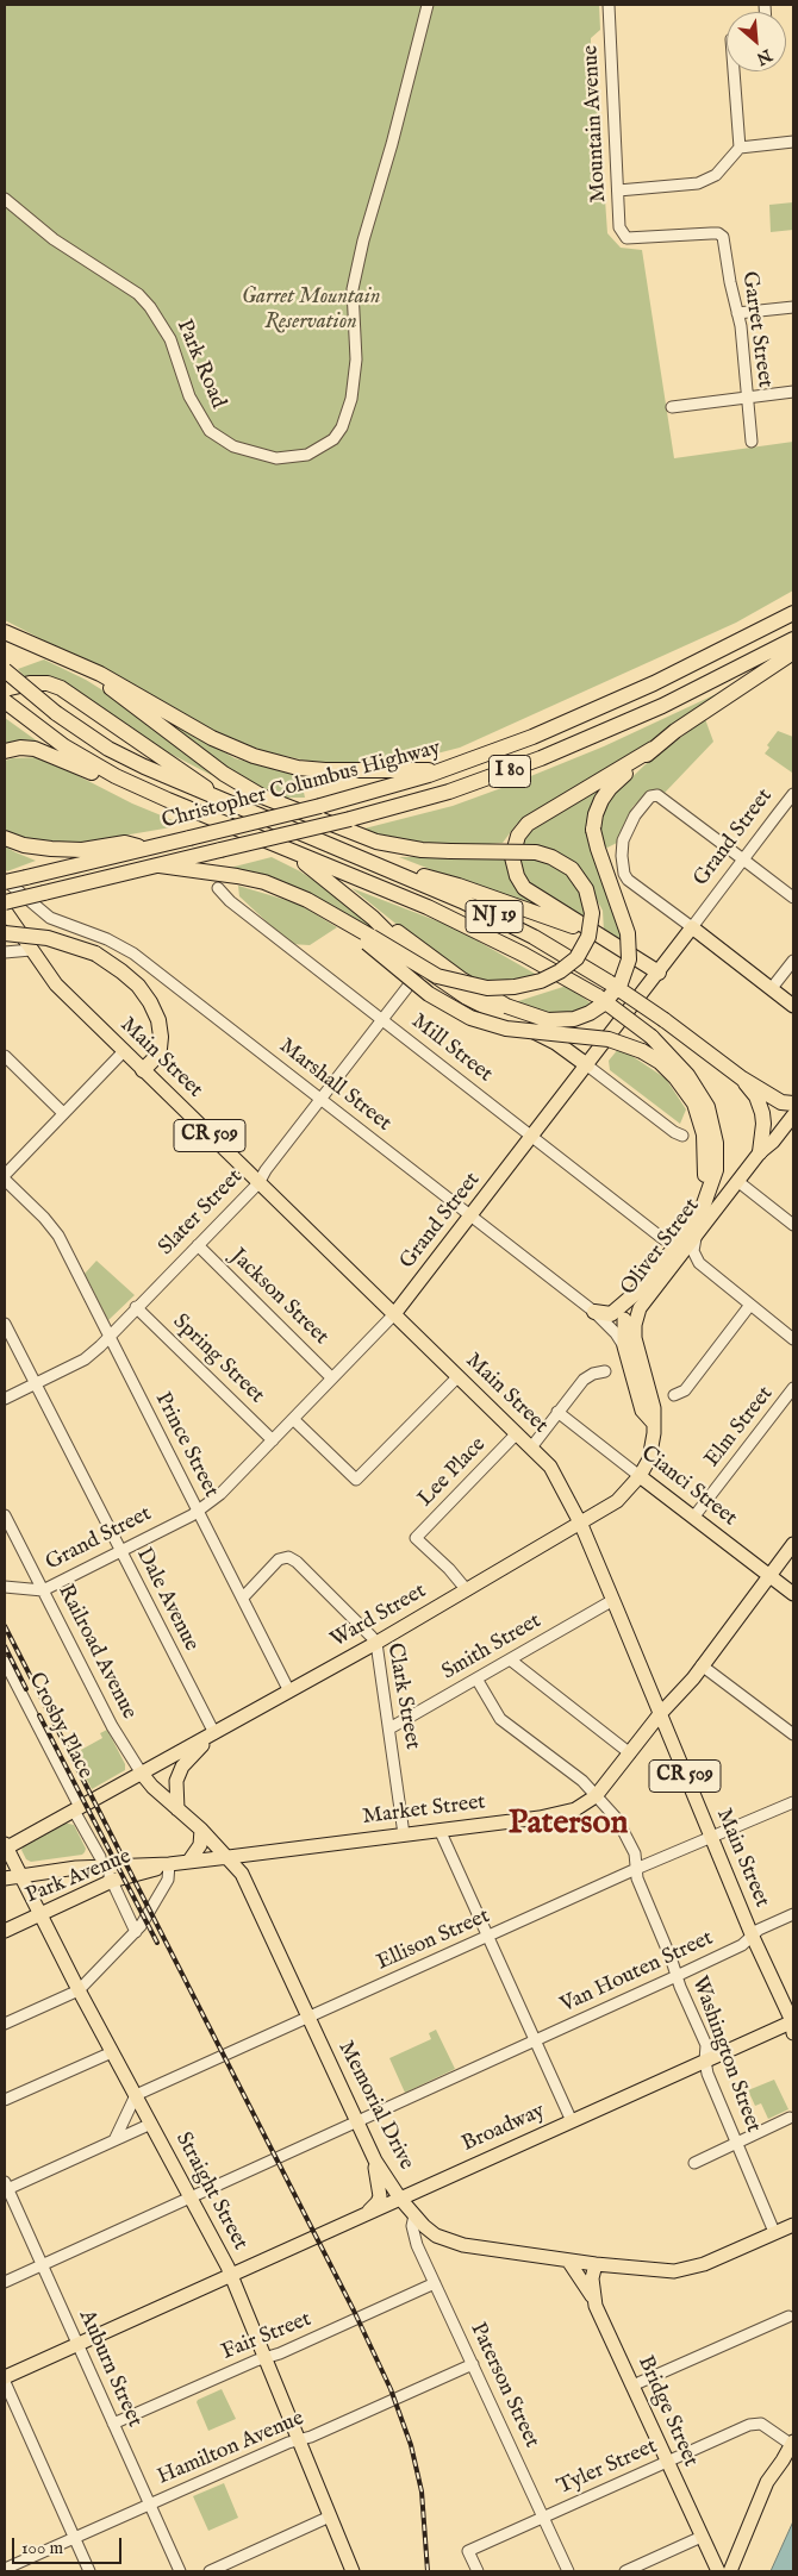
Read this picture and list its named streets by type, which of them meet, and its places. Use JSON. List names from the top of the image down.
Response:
{
  "streets": {
    "highway": ["I 80", "Christopher Columbus Highway", "NJ 19"],
    "main road": [
      "Grand Street",
      "Main Street",
      "CR 509",
      "Oliver Street",
      "Cianci Street",
      "Ward Street",
      "Market Street",
      "Park Avenue",
      "Memorial Drive",
      "Broadway",
      "Straight Street",
      "Bridge Street"
    ],
    "street": [
      "Mountain Avenue",
      "Garret Street",
      "Park Road",
      "Mill Street",
      "Marshall Street",
      "Slater Street",
      "Jackson Street",
      "Spring Street",
      "Elm Street",
      "Prince Street",
      "Lee Place",
      "Dale Avenue",
      "Smith Street",
      "Railroad Avenue",
      "Clark Street",
      "Crosby Place",
      "Ellison Street",
      "Van Houten Street",
      "Washington Street",
      "Fair Street",
      "Auburn Street",
      "Paterson Street",
      "Hamilton Avenue",
      "Tyler Street"
    ]
  },
  "crossings": [
    ["Mountain Avenue", "Garret Street"],
    ["Christopher Columbus Highway", "Marshall Street"],
    ["Grand Street", "Mill Street"],
    ["Grand Street", "Main Street"],
    ["Grand Street", "Marshall Street"],
    ["Grand Street", "Jackson Street"],
    ["Grand Street", "Spring Street"],
    ["Grand Street", "Prince Street"],
    ["Grand Street", "Dale Avenue"],
    ["Grand Street", "Railroad Avenue"],
    ["NJ 19", "Oliver Street"],
    ["Mill Street", "Slater Street"],
    ["Main Street", "Slater Street"],
    ["Main Street", "Lee Place"],
    ["Main Street", "Ward Street"],
    ["Main Street", "Smith Street"],
    ["Main Street", "Market Street"],
    ["Main Street", "Ellison Street"],
    ["Main Street", "Van Houten Street"],
    ["Main Street", "Broadway"],
    ["Marshall Street", "Slater Street"],
    ["Marshall Street", "Oliver Street"],
    ["Slater Street", "Jackson Street"],
    ["Slater Street", "Spring Street"],
    ["Slater Street", "Prince Street"],
    ["Slater Street", "Dale Avenue"],
    ["Oliver Street", "Ward Street"],
    ["Elm Street", "Cianci Street"],
    ["Prince Street", "Ward Street"],
    ["Prince Street", "Clark Street"],
    ["Lee Place", "Ward Street"],
    ["Cianci Street", "Ward Street"],
    ["Cianci Street", "Market Street"],
    ["Dale Avenue", "Ward Street"],
    ["Ward Street", "Railroad Avenue"],
    ["Ward Street", "Clark Street"],
    ["Ward Street", "Crosby Place"],
    ["Ward Street", "Memorial Drive"],
    ["Ward Street", "Straight Street"],
    ["Smith Street", "Clark Street"],
    ["Smith Street", "Washington Street"],
    ["Railroad Avenue", "Memorial Drive"],
    ["Clark Street", "Market Street"],
    ["Crosby Place", "Market Street"],
    ["Crosby Place", "Park Avenue"],
    ["Market Street", "Park Avenue"],
    ["Market Street", "Washington Street"],
    ["Market Street", "Memorial Drive"],
    ["Market Street", "Straight Street"],
    ["Park Avenue", "Straight Street"],
    ["Ellison Street", "Washington Street"],
    ["Ellison Street", "Memorial Drive"],
    ["Ellison Street", "Straight Street"],
    ["Van Houten Street", "Washington Street"],
    ["Van Houten Street", "Memorial Drive"],
    ["Washington Street", "Memorial Drive"],
    ["Washington Street", "Broadway"],
    ["Memorial Drive", "Broadway"],
    ["Memorial Drive", "Paterson Street"],
    ["Memorial Drive", "Bridge Street"],
    ["Broadway", "Straight Street"],
    ["Broadway", "Auburn Street"],
    ["Straight Street", "Fair Street"],
    ["Straight Street", "Hamilton Avenue"],
    ["Fair Street", "Auburn Street"],
    ["Fair Street", "Paterson Street"],
    ["Auburn Street", "Hamilton Avenue"],
    ["Paterson Street", "Hamilton Avenue"],
    ["Paterson Street", "Tyler Street"],
    ["Bridge Street", "Tyler Street"]
  ],
  "districts": ["Paterson"],
  "parks": ["Garret Mountain Reservation"],
  "scale_bar": "100 m",
  "north": "bottom right"
}
